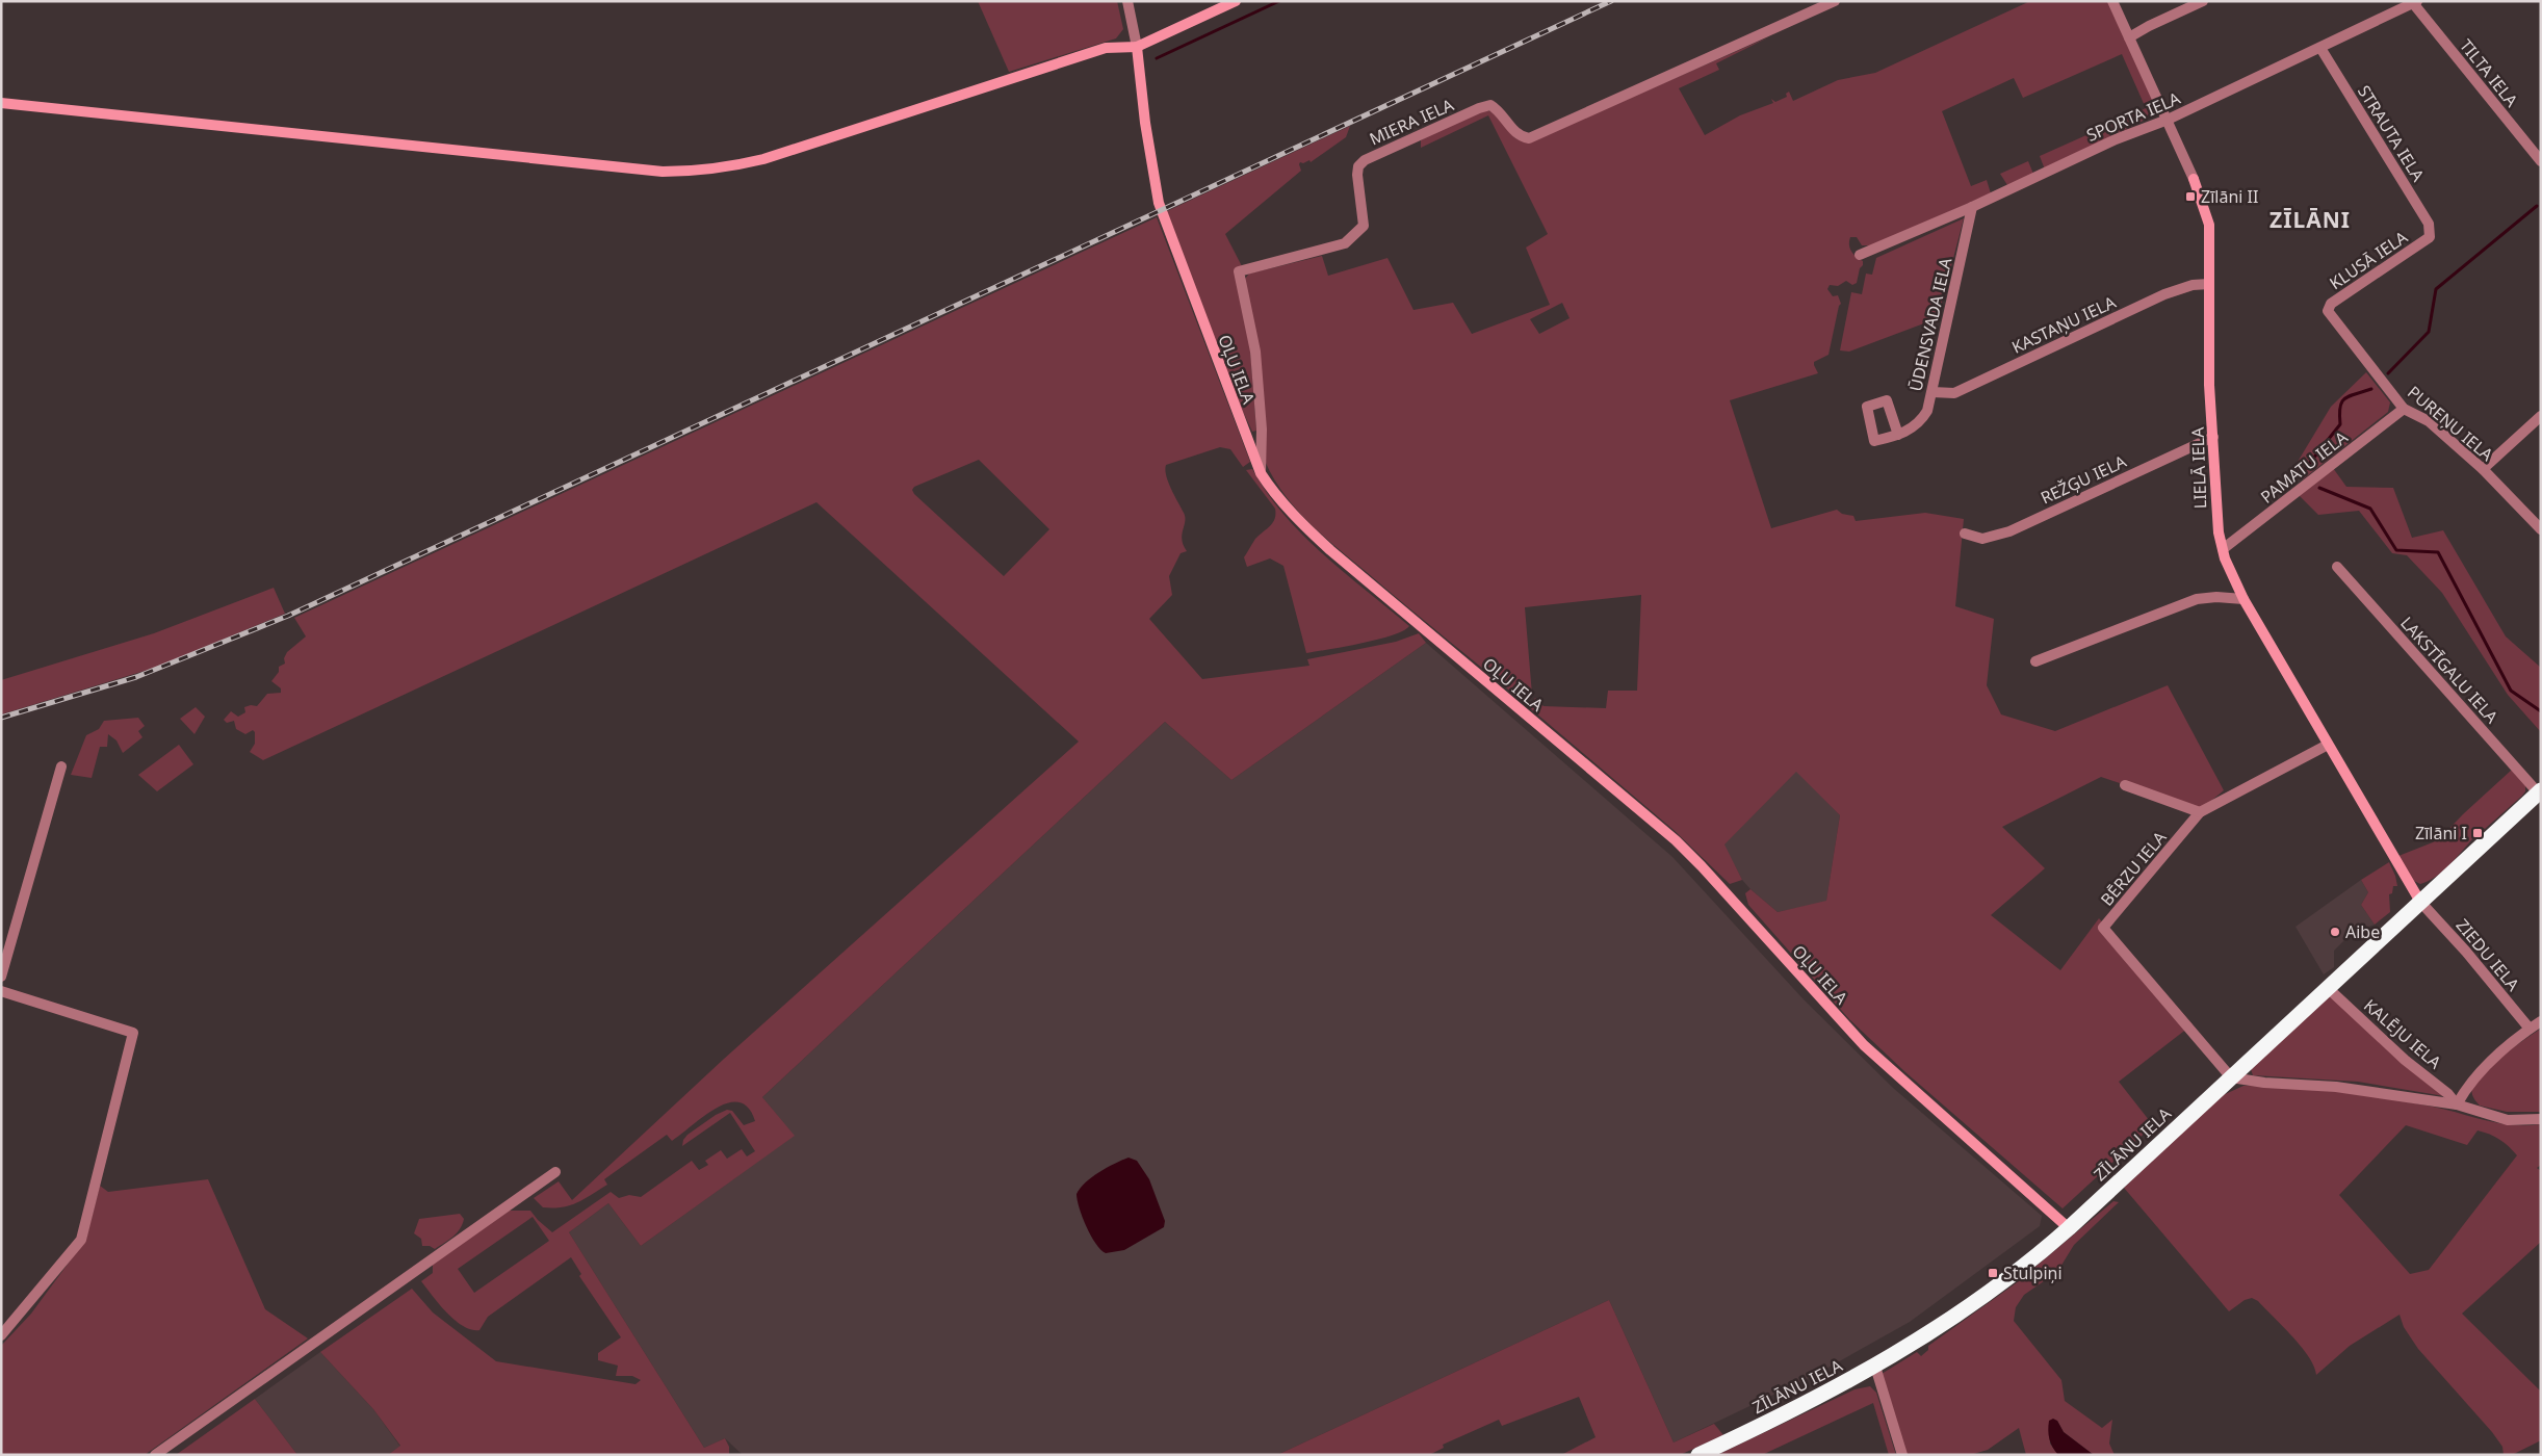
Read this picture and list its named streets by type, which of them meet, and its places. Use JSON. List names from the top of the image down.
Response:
{
  "streets": {
    "highway": ["ZĪLĀNU IELA"],
    "street": [
      "TILTA IELA",
      "SPORTA IELA",
      "MIERA IELA",
      "STRAUTA IELA",
      "KLUSĀ IELA",
      "ŪDENSVADA IELA",
      "KASTAŅU IELA",
      "OĻU IELA",
      "PUREŅU IELA",
      "PAMATU IELA",
      "LIELĀ IELA",
      "REŽĢU IELA",
      "LAKSTĪGALU IELA",
      "BĒRZU IELA",
      "ZIEDU IELA",
      "KALĒJU IELA"
    ]
  },
  "crossings": [
    ["TILTA IELA", "SPORTA IELA"],
    ["SPORTA IELA", "STRAUTA IELA"],
    ["SPORTA IELA", "ŪDENSVADA IELA"],
    ["SPORTA IELA", "LIELĀ IELA"],
    ["MIERA IELA", "OĻU IELA"],
    ["STRAUTA IELA", "KLUSĀ IELA"],
    ["KLUSĀ IELA", "PUREŅU IELA"],
    ["ŪDENSVADA IELA", "KASTAŅU IELA"],
    ["KASTAŅU IELA", "LIELĀ IELA"],
    ["OĻU IELA", "ZĪLĀNU IELA"],
    ["PUREŅU IELA", "PAMATU IELA"],
    ["PAMATU IELA", "LIELĀ IELA"],
    ["LIELĀ IELA", "REŽĢU IELA"],
    ["LIELĀ IELA", "BĒRZU IELA"],
    ["LIELĀ IELA", "ZIEDU IELA"],
    ["LIELĀ IELA", "ZĪLĀNU IELA"],
    ["LAKSTĪGALU IELA", "ZĪLĀNU IELA"],
    ["BĒRZU IELA", "ZĪLĀNU IELA"],
    ["ZIEDU IELA", "ZĪLĀNU IELA"],
    ["KALĒJU IELA", "ZĪLĀNU IELA"]
  ],
  "districts": ["ZĪLĀNI"],
  "places": {
    "transit": ["Zīlāni II", "Zīlāni I", "Stulpiņi"],
    "other": ["Aibe"]
  }
}
